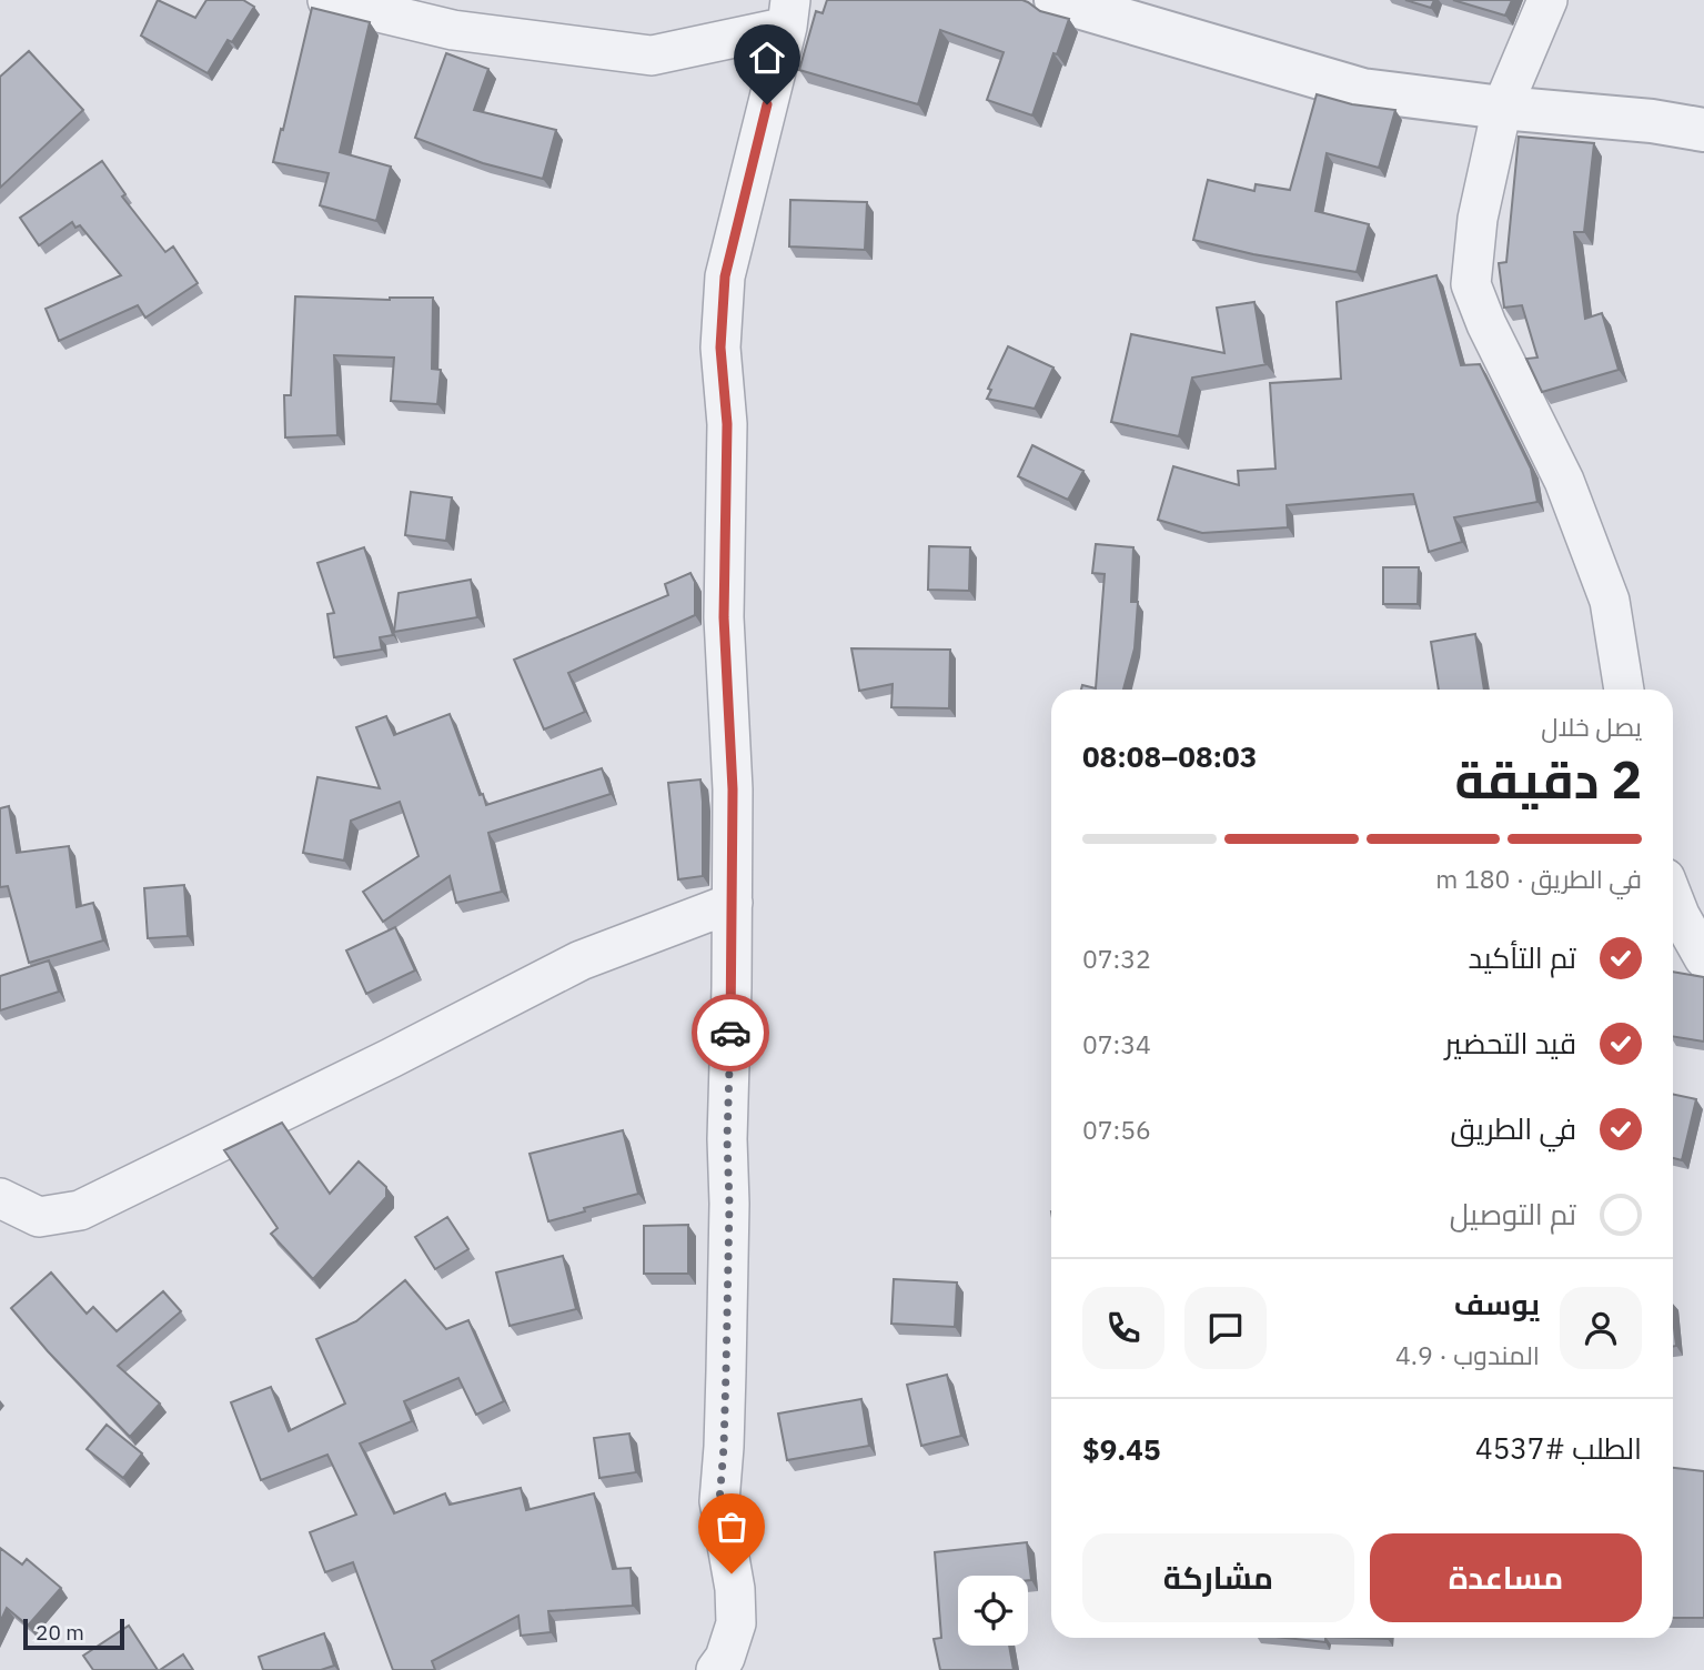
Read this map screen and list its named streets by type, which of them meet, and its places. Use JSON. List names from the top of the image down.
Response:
{
  "scale_bar": "20 m",
  "page": {
    "heading": ["2 دقيقة", "يصل خلال", "08:03–08:08"],
    "panel": [
      "يوسف",
      "المندوب · 4.9",
      "الطلب #4537",
      "$9.45"
    ],
    "bar": "في الطريق · 180 m",
    "list": [
      ["تم التأكيد", "07:32"],
      ["قيد التحضير", "07:34"],
      ["في الطريق", "07:56"],
      "تم التوصيل"
    ],
    "buttons": ["مساعدة", "مشاركة"],
    "scale": "20 m"
  }
}
